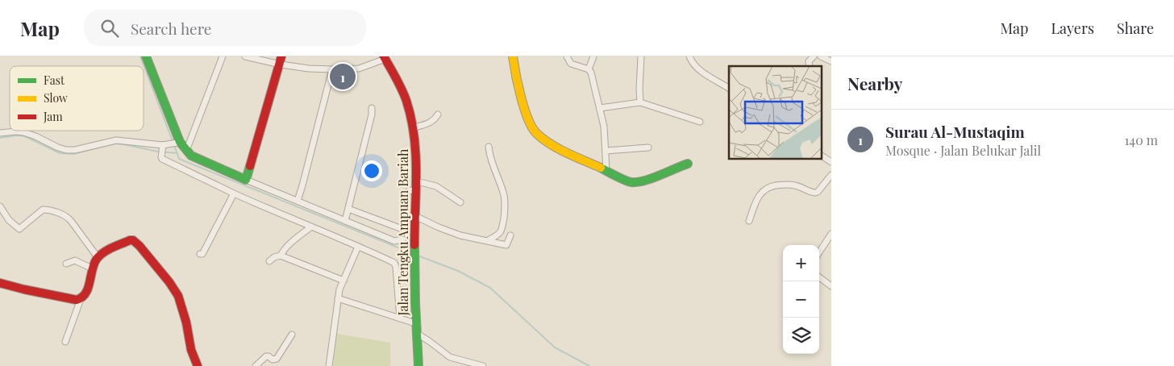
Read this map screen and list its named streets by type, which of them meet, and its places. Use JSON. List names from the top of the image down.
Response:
{
  "streets": {
    "street": ["Jalan Tengku Ampuan Bariah"]
  },
  "legend": ["Fast", "Slow", "Jam"],
  "page": {
    "header": "Map",
    "search": "Search here",
    "nav": ["Map", "Layers", "Share"],
    "heading": "Nearby",
    "pins": "1",
    "list": [
      {
        "mark": "1",
        "name": "Surau Al-Mustaqim",
        "note": "Mosque · Jalan Belukar Jalil",
        "value": "140 m"
      }
    ],
    "map_buttons": ["+", "−"]
  }
}
